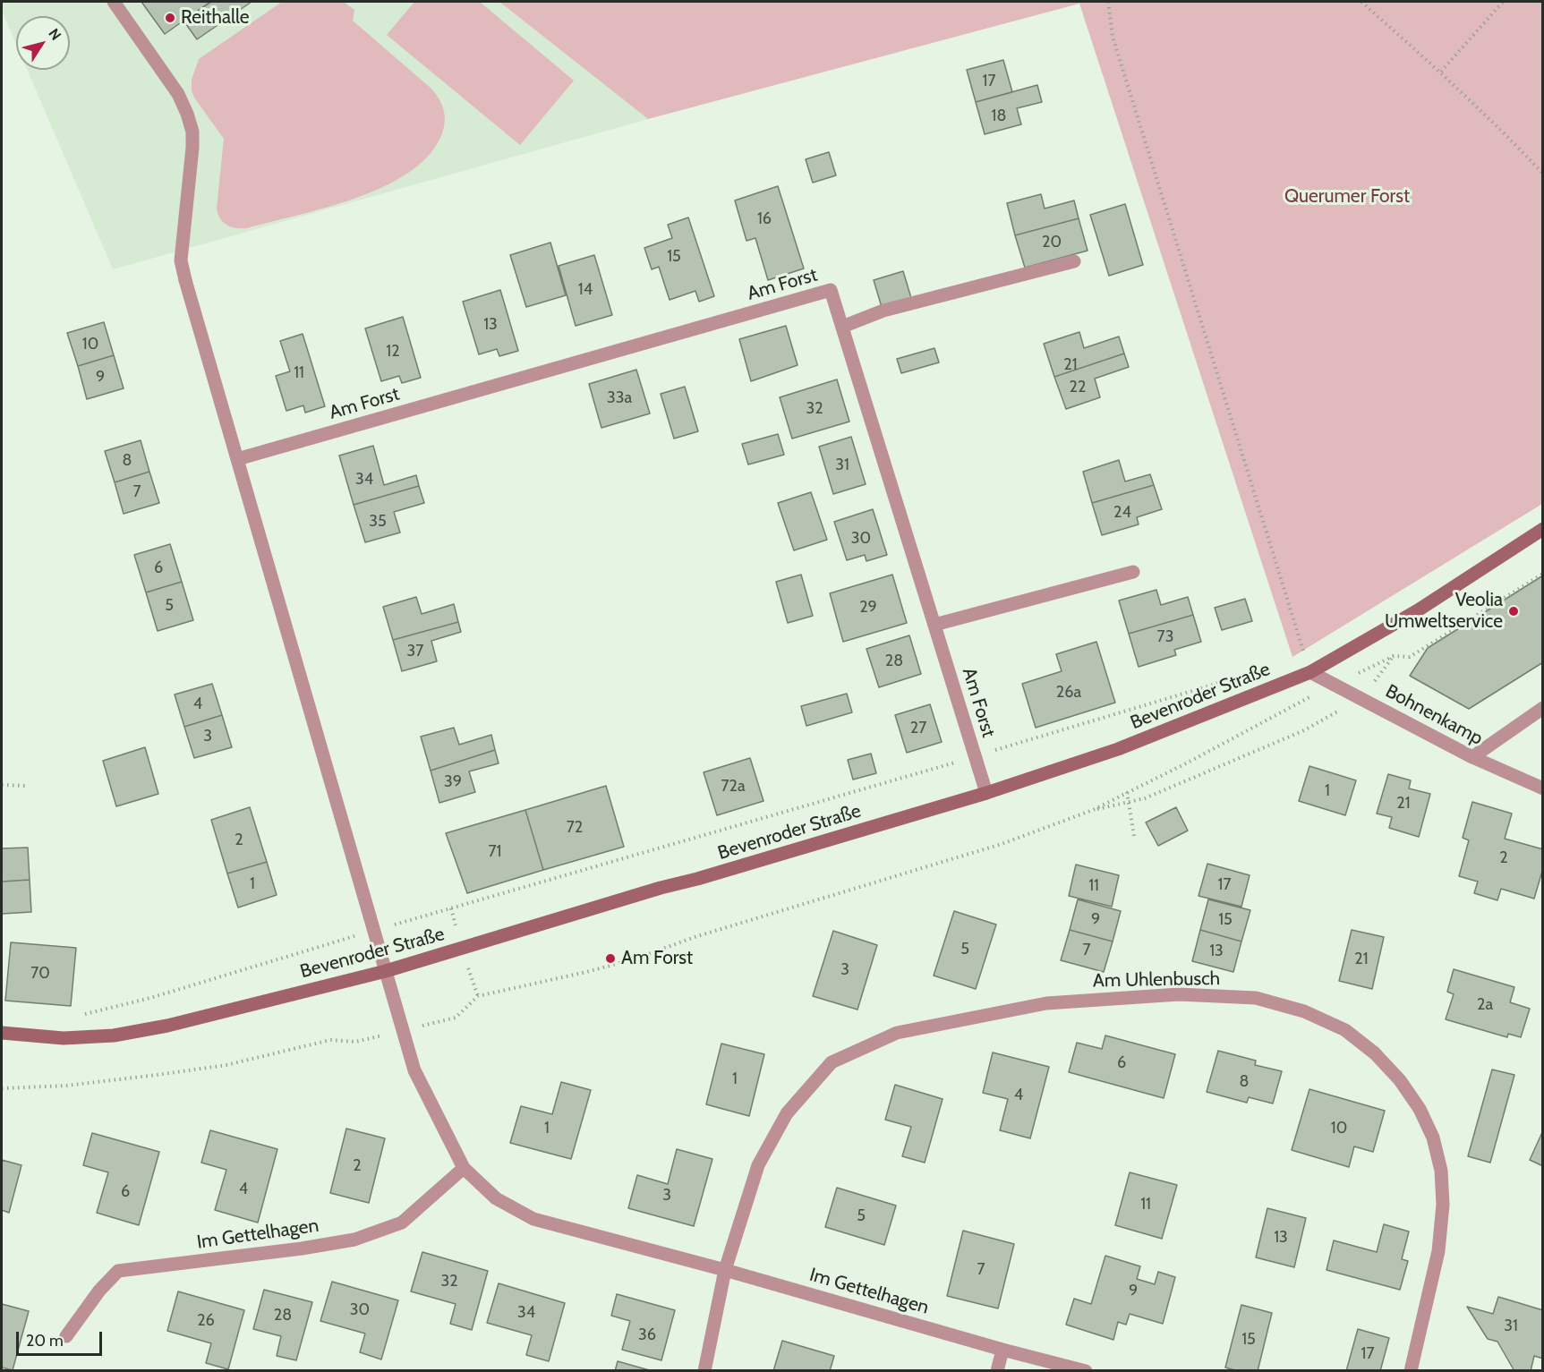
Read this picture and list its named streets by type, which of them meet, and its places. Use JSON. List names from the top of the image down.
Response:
{
  "streets": {
    "main road": ["Bevenroder Straße"],
    "street": [
      "Am Forst",
      "Bohnenkamp",
      "Am Uhlenbusch",
      "Im Gettelhagen"
    ]
  },
  "crossings": [
    ["Am Forst", "Bevenroder Straße"],
    ["Bevenroder Straße", "Bohnenkamp"],
    ["Bevenroder Straße", "Im Gettelhagen"],
    ["Am Uhlenbusch", "Im Gettelhagen"]
  ],
  "parks": ["Querumer Forst"],
  "places": ["Reithalle", "Veolia Umweltservice", "Am Forst"],
  "house_numbers": [
    "17",
    "18",
    "16",
    "20",
    "15",
    "14",
    "13",
    "10",
    "12",
    "21",
    "11",
    "9",
    "22",
    "33a",
    "32",
    "8",
    "31",
    "34",
    "7",
    "24",
    "35",
    "30",
    "6",
    "5",
    "29",
    "73",
    "37",
    "28",
    "26a",
    "4",
    "27",
    "3",
    "39",
    "72a",
    "1",
    "21",
    "72",
    "2",
    "71",
    "2",
    "1",
    "17",
    "11",
    "9",
    "15",
    "5",
    "7",
    "13",
    "21",
    "3",
    "70",
    "2a",
    "6",
    "1",
    "8",
    "4",
    "1",
    "10",
    "2",
    "4",
    "6",
    "3",
    "11",
    "5",
    "13",
    "7",
    "32",
    "9",
    "30",
    "34",
    "28",
    "26",
    "31",
    "36",
    "15",
    "17"
  ],
  "scale_bar": "20 m",
  "north": "top right"
}
